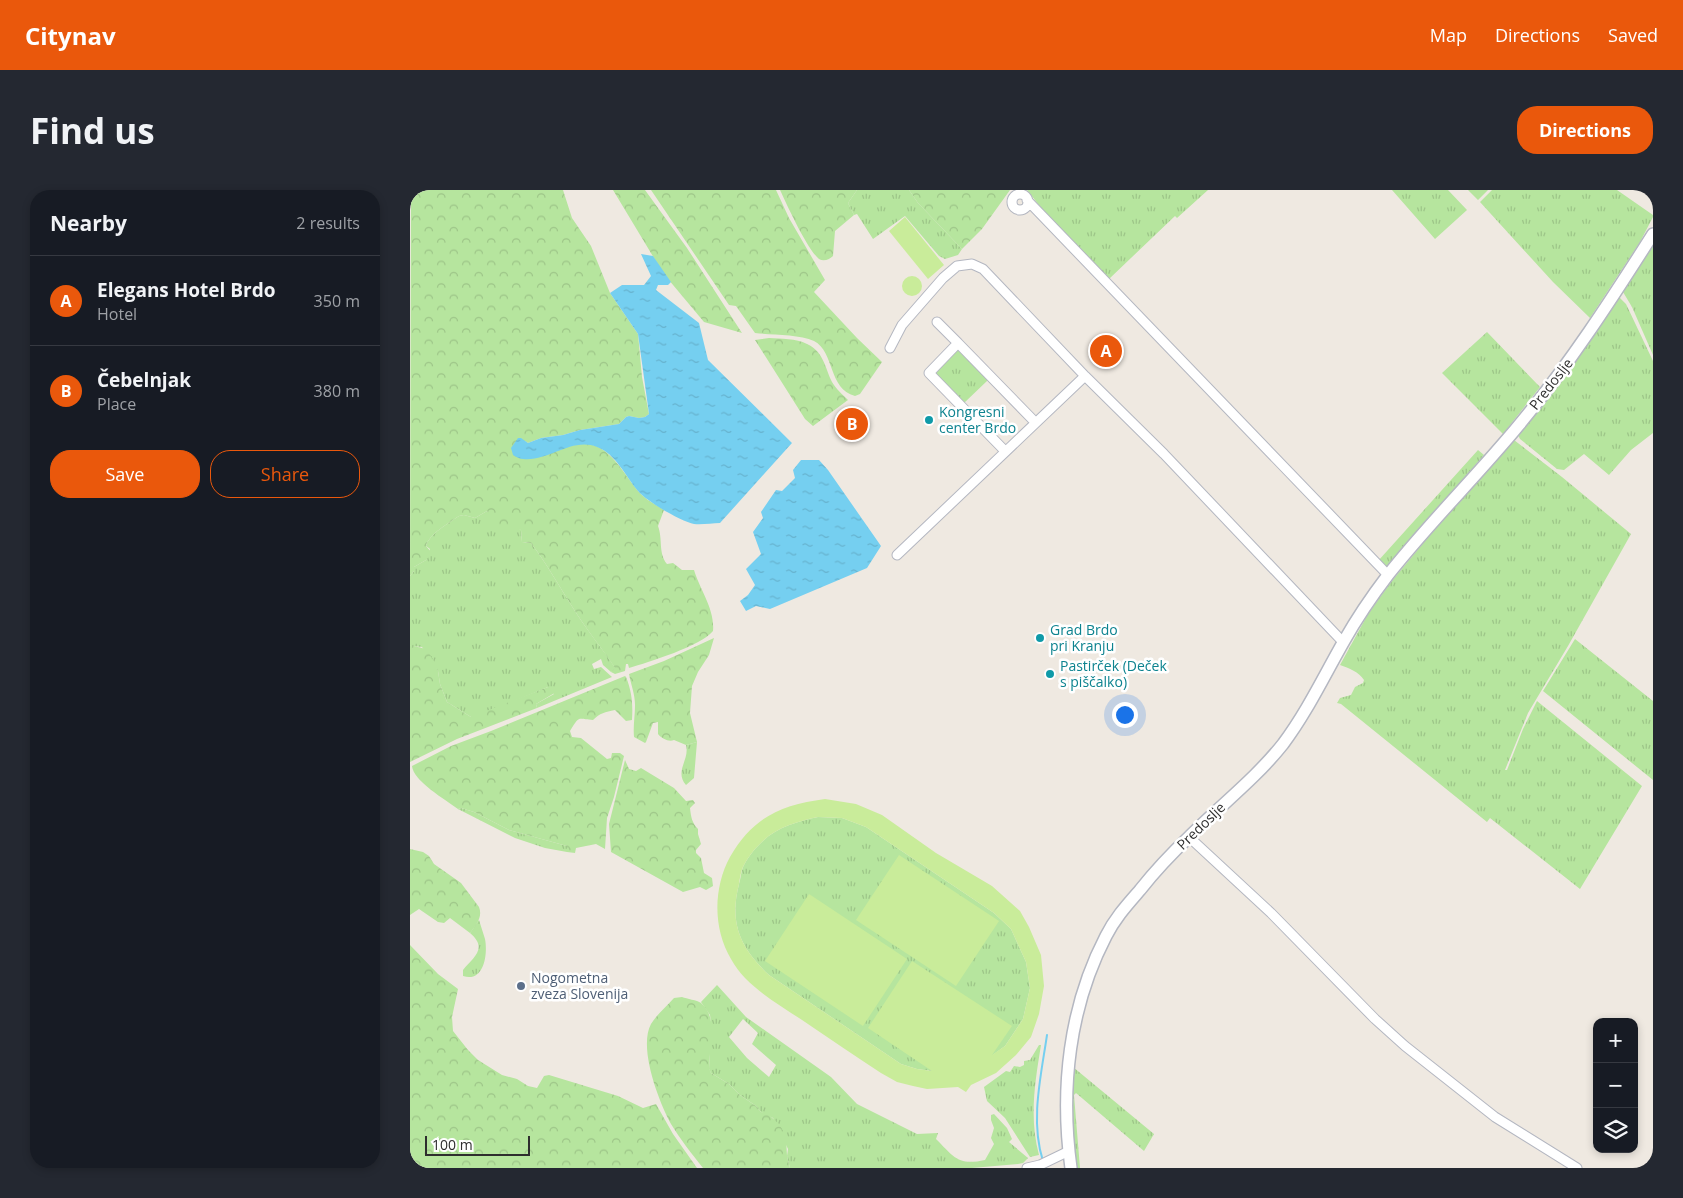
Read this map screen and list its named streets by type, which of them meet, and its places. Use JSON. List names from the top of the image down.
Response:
{
  "streets": {
    "street": ["Predoslje"]
  },
  "places": [
    "Kongresni center Brdo",
    "Grad Brdo pri Kranju",
    "Pastirček (Deček s piščalko)",
    "Nogometna zveza Slovenija"
  ],
  "scale_bar": "100 m",
  "page": {
    "header": "Citynav",
    "nav": ["Map", "Directions", "Saved"],
    "buttons": [
      "Directions",
      ["Save", "Share"]
    ],
    "title": "Find us",
    "heading": ["Nearby", "2 results"],
    "list": [
      {
        "mark": "A",
        "name": "Elegans Hotel Brdo",
        "note": "Hotel",
        "value": "350 m"
      },
      {
        "mark": "B",
        "name": "Čebelnjak",
        "note": "Place",
        "value": "380 m"
      }
    ],
    "pins": ["A", "B"],
    "map_buttons": ["+", "−"],
    "scale": "100 m"
  }
}
